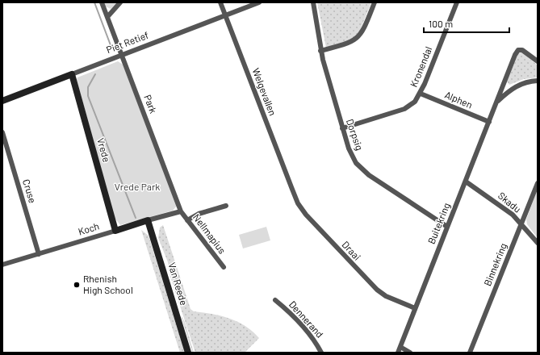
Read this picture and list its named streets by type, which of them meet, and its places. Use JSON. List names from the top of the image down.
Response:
{
  "streets": {
    "street": [
      "Piet Retief",
      "Kronendal",
      "Welgevallen",
      "Alphen",
      "Park",
      "Dorpsig",
      "Vrede",
      "Cruse",
      "Skadu",
      "Buitekring",
      "Koch",
      "Nellmapius",
      "Draai",
      "Binnekring",
      "Van Reede",
      "Dennerand"
    ]
  },
  "crossings": [
    ["Piet Retief", "Welgevallen"],
    ["Piet Retief", "Park"],
    ["Piet Retief", "Vrede"],
    ["Kronendal", "Alphen"],
    ["Kronendal", "Dorpsig"],
    ["Welgevallen", "Draai"],
    ["Alphen", "Buitekring"],
    ["Park", "Koch"],
    ["Park", "Nellmapius"],
    ["Dorpsig", "Buitekring"],
    ["Vrede", "Koch"],
    ["Cruse", "Koch"],
    ["Skadu", "Buitekring"],
    ["Skadu", "Binnekring"],
    ["Buitekring", "Draai"],
    ["Koch", "Nellmapius"],
    ["Koch", "Van Reede"]
  ],
  "parks": ["Vrede Park"],
  "places": ["Rhenish High School"],
  "scale_bar": "100 m"
}
